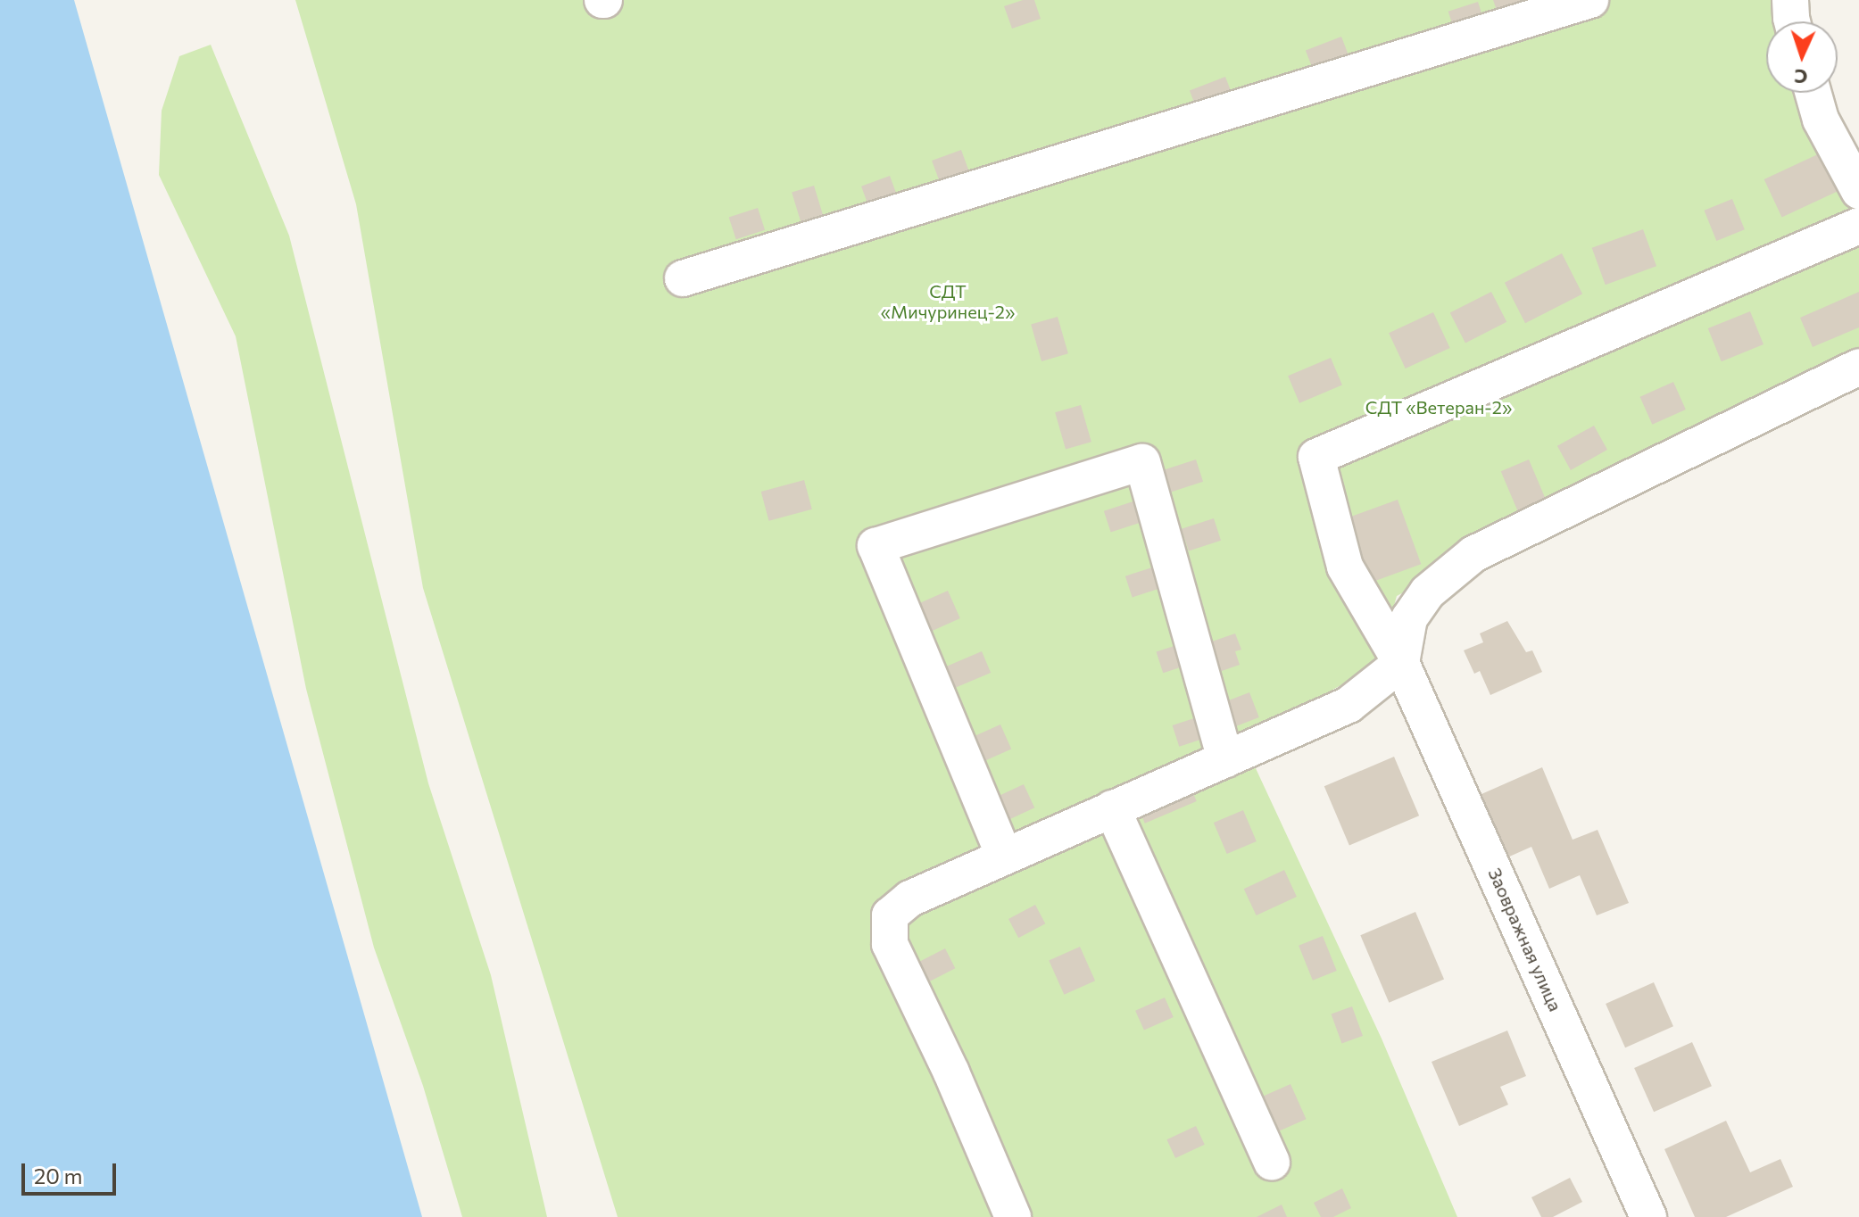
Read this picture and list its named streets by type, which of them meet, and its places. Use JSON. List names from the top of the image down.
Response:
{
  "streets": {
    "street": ["Заовражная улица"]
  },
  "parks": ["СДТ «Мичуринец-2»", "СДТ «Ветеран-2»"],
  "scale_bar": "20 m",
  "north": "bottom"
}
